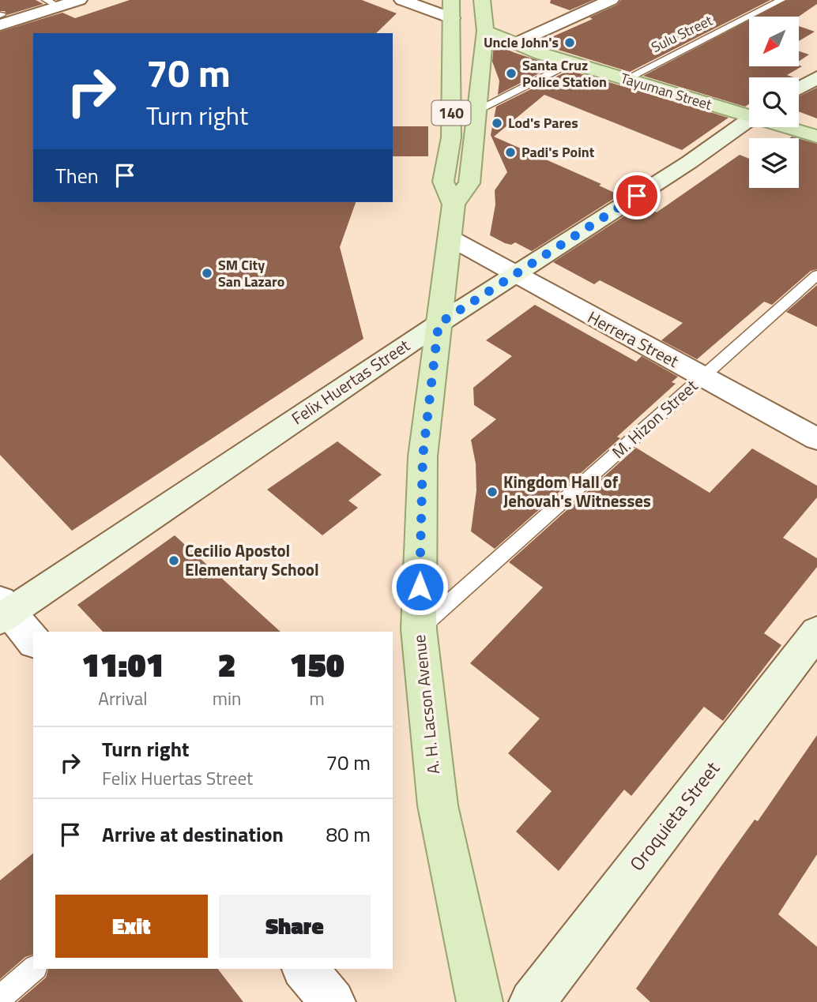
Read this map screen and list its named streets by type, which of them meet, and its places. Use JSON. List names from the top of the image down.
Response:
{
  "streets": {
    "main road": ["Tayuman Street", "140", "A. H. Lacson Avenue"],
    "street": ["Herrera Street", "Felix Huertas Street", "Oroquieta Street"],
    "lane": ["Sulu Street", "M. Hizon Street"]
  },
  "crossings": [
    ["Sulu Street", "Tayuman Street"],
    ["Tayuman Street", "A. H. Lacson Avenue"],
    ["Herrera Street", "Felix Huertas Street"],
    ["Herrera Street", "M. Hizon Street"],
    ["Herrera Street", "A. H. Lacson Avenue"],
    ["Felix Huertas Street", "A. H. Lacson Avenue"],
    ["M. Hizon Street", "A. H. Lacson Avenue"]
  ],
  "places": [
    "Uncle John's",
    "Santa Cruz Police Station",
    "Lod's Pares",
    "Padi's Point",
    "SM City San Lazaro",
    "Kingdom Hall of Jehovah's Witnesses",
    "Cecilio Apostol Elementary School"
  ],
  "north": "bottom left",
  "page": {
    "turn": ["70 m", "Turn right"],
    "then": "Then",
    "eta": [
      "11:01",
      "Arrival",
      "2",
      "min",
      "150",
      "m"
    ],
    "list": [
      {
        "name": "Turn right",
        "note": "Felix Huertas Street",
        "value": "70 m"
      },
      {
        "name": "Arrive at destination",
        "value": "80 m"
      }
    ],
    "buttons": ["Exit", "Share"]
  }
}
